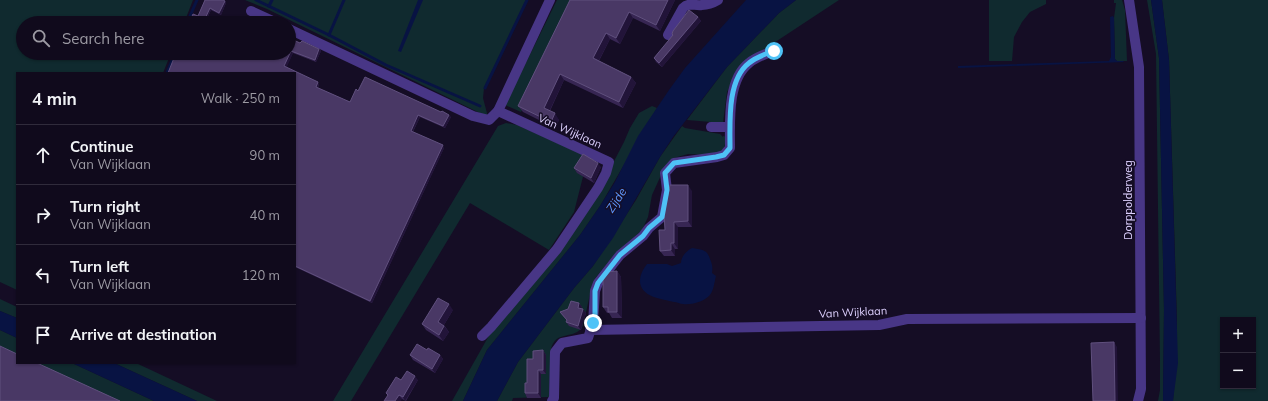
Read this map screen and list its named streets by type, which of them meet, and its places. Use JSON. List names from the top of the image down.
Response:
{
  "streets": {
    "street": ["Van Wijklaan", "Dorppolderweg"]
  },
  "crossings": [
    ["Van Wijklaan", "Dorppolderweg"]
  ],
  "water": ["Zijde"],
  "page": {
    "search": "Search here",
    "heading": ["4 min", "Walk · 250 m"],
    "list": [
      ["Continue", "Van Wijklaan", "90 m"],
      ["Turn right", "Van Wijklaan", "40 m"],
      ["Turn left", "Van Wijklaan", "120 m"],
      "Arrive at destination"
    ],
    "map_buttons": ["+", "−"]
  }
}
